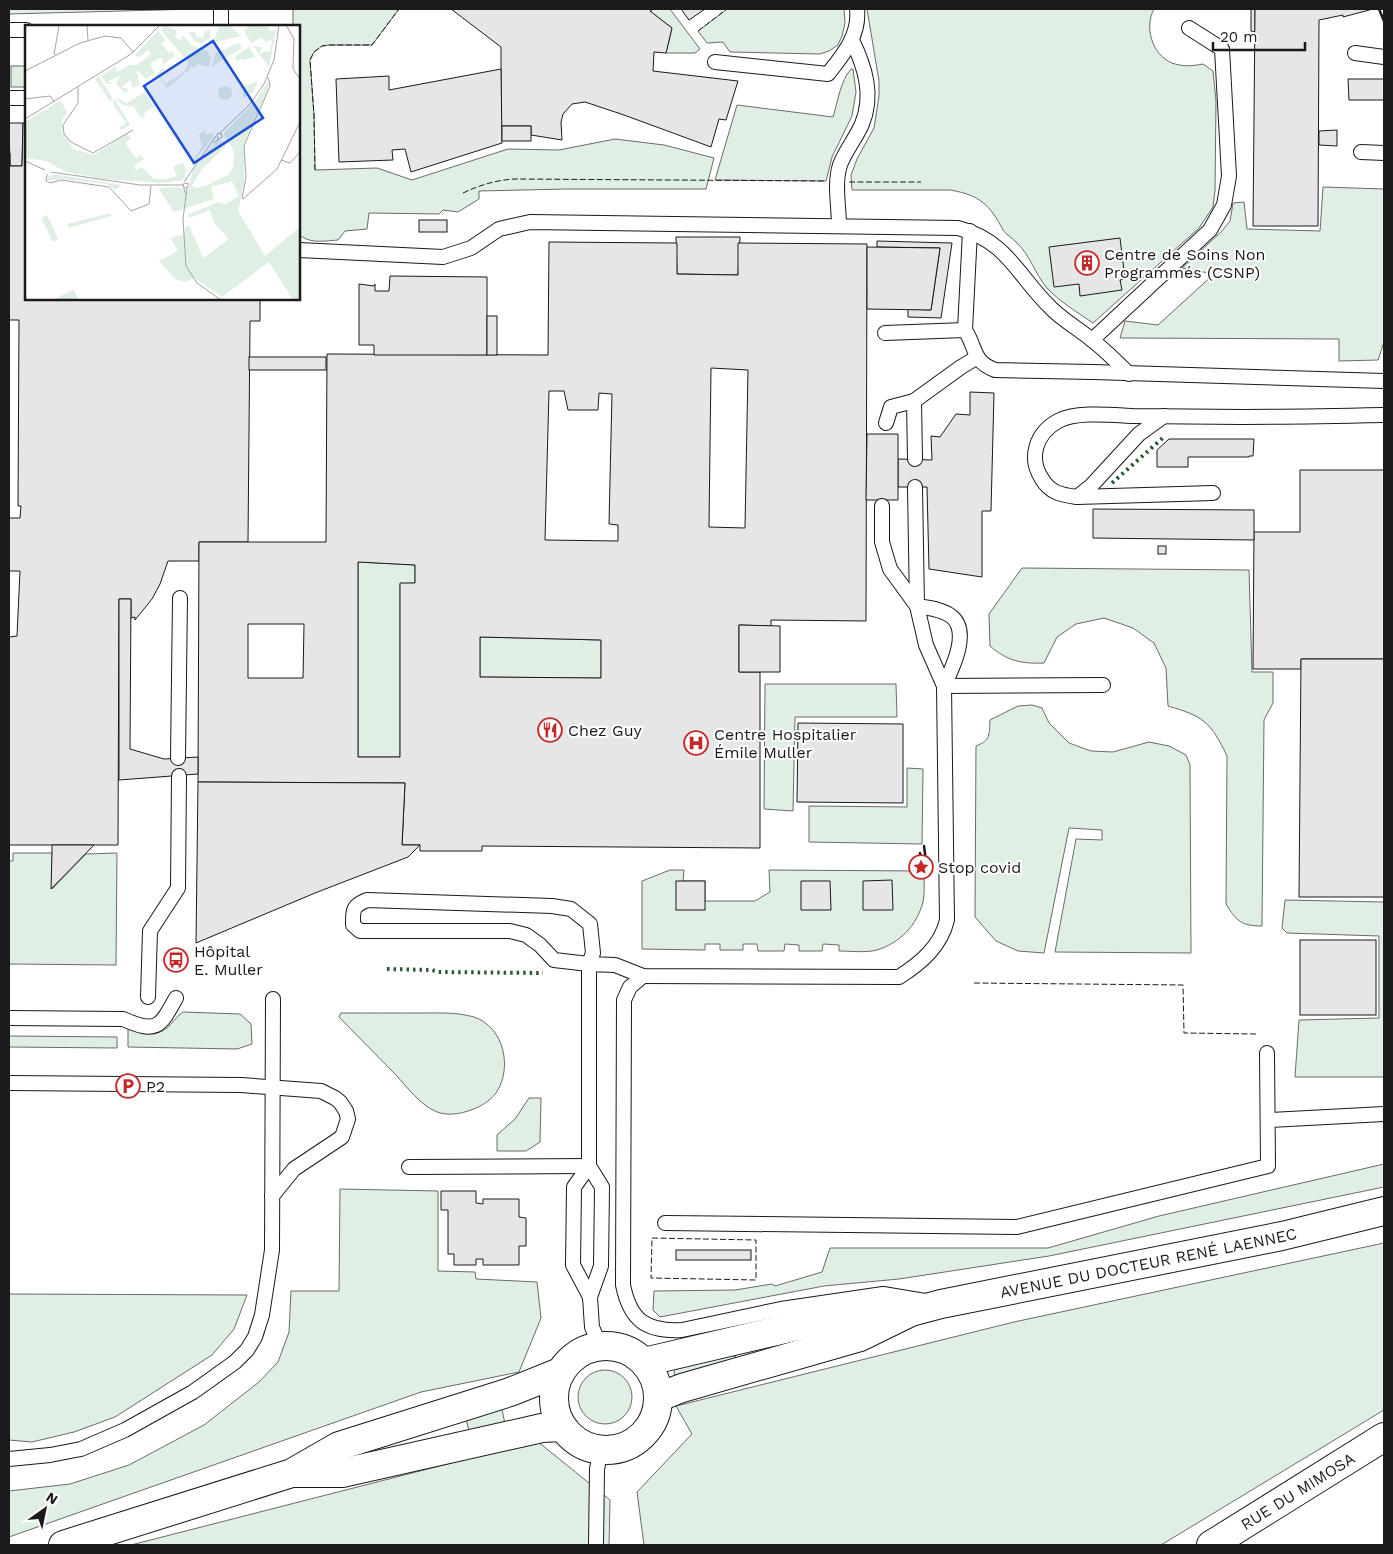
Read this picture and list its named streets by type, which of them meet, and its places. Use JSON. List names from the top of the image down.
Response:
{
  "streets": {
    "main road": ["AVENUE DU DOCTEUR RENÉ LAENNEC", "RUE DU MIMOSA"]
  },
  "places": {
    "building": ["Centre de Soins Non Programmés (CSNP)"],
    "restaurant": ["Chez Guy"],
    "hospital": ["Centre Hospitalier Émile Muller"],
    "place": ["Stop covid"],
    "bus stop": ["Hôpital E. Muller"],
    "parking": ["P2"]
  },
  "scale_bar": "20 m",
  "north": "top right"
}
